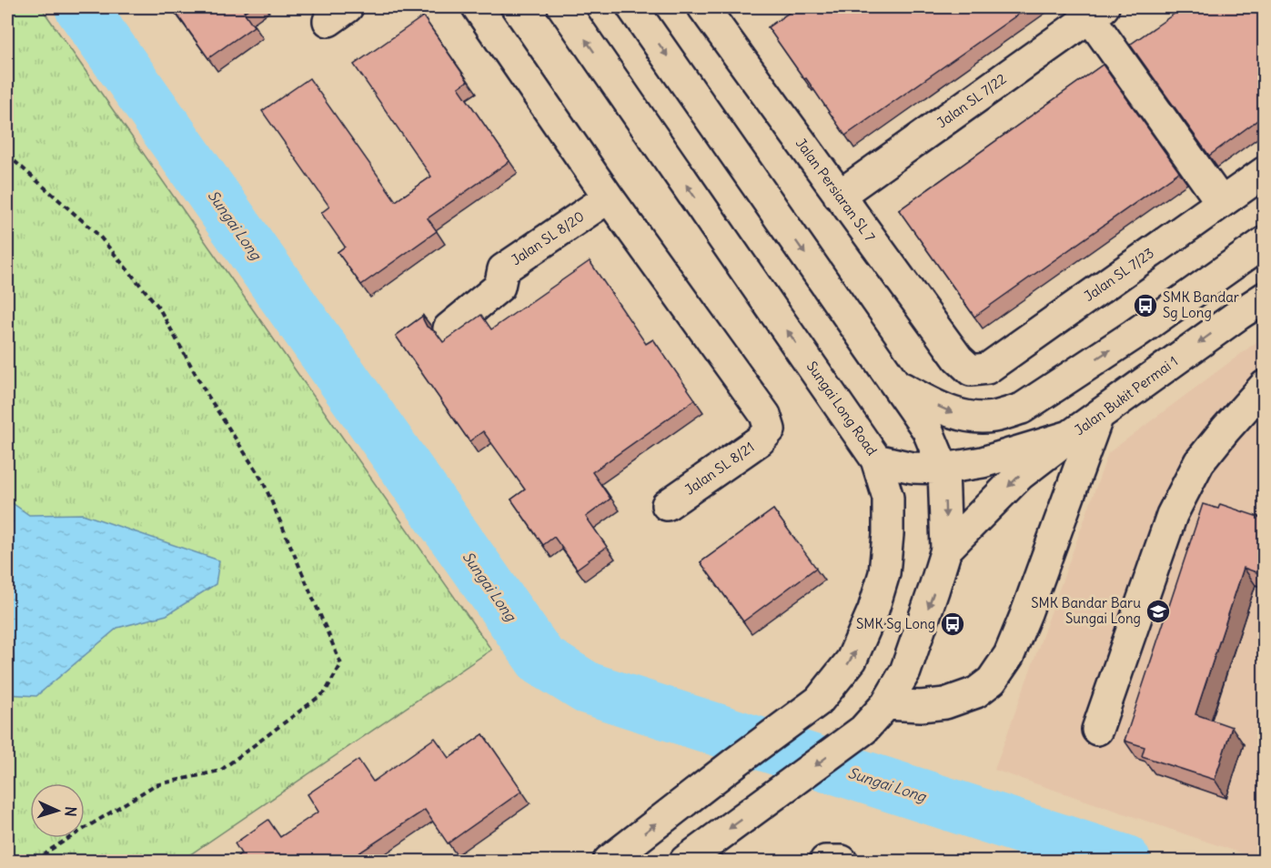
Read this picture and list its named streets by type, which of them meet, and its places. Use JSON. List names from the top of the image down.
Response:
{
  "streets": {
    "street": [
      "Jalan SL 7/22",
      "Jalan Persiaran SL 7",
      "Jalan SL 8/20",
      "Jalan SL 7/23",
      "Jalan Bukit Permai 1",
      "Sungai Long Road",
      "Jalan SL 8/21"
    ]
  },
  "crossings": [
    ["Jalan SL 7/22", "Jalan Persiaran SL 7"],
    ["Jalan Persiaran SL 7", "Jalan SL 7/23"],
    ["Jalan SL 8/20", "Jalan SL 8/21"],
    ["Jalan Bukit Permai 1", "Sungai Long Road"]
  ],
  "one_way": ["Jalan Bukit Permai 1"],
  "water": ["Sungai Long"],
  "places": {
    "bus stop": ["SMK Bandar Sg Long", "SMK Sg Long"],
    "school or university": ["SMK Bandar Baru Sungai Long"]
  },
  "north": "right"
}
